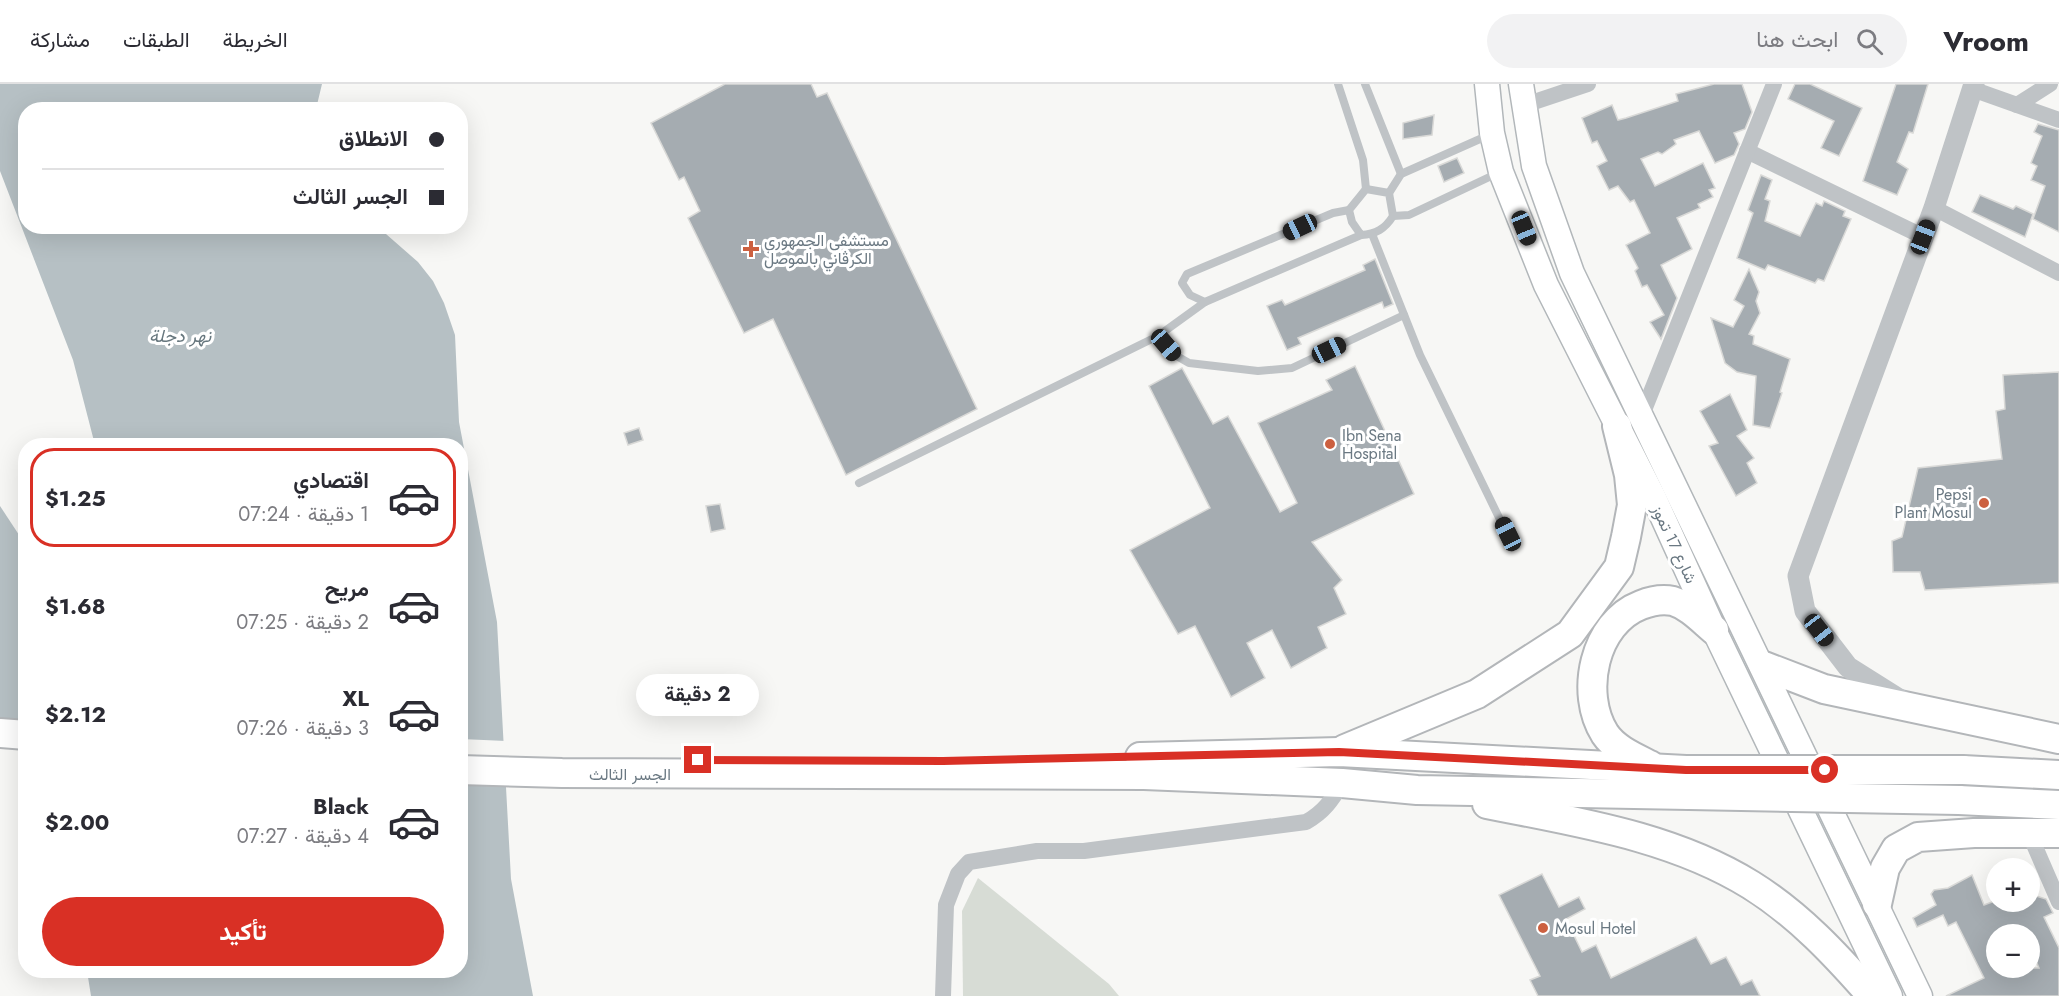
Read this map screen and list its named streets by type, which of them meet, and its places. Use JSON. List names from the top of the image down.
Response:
{
  "streets": {
    "highway": ["الجسر الثالث"],
    "main road": ["شارع 17 تموز"]
  },
  "water": ["نهر دجلة"],
  "places": {
    "health": ["مستشفى الجمهوري الكرڤاني بالموصل"],
    "other": ["Ibn Sena Hospital", "Pepsi Plant Mosul", "Mosul Hotel"]
  },
  "page": {
    "header": "Vroom",
    "search": "ابحث هنا",
    "nav": ["الخريطة", "الطبقات", "مشاركة"],
    "banner": ["الانطلاق", "الجسر الثالث"],
    "list": [
      {
        "name": "اقتصادي",
        "note": "1 دقيقة · 07:24",
        "value": "$1.25"
      },
      {
        "name": "مريح",
        "note": "2 دقيقة · 07:25",
        "value": "$1.68"
      },
      {
        "name": "XL",
        "note": "3 دقيقة · 07:26",
        "value": "$2.12"
      },
      {
        "name": "Black",
        "note": "4 دقيقة · 07:27",
        "value": "$2.00"
      }
    ],
    "bubble": "2 دقيقة",
    "map_buttons": ["+", "−"],
    "buttons": "تأكيد"
  }
}
